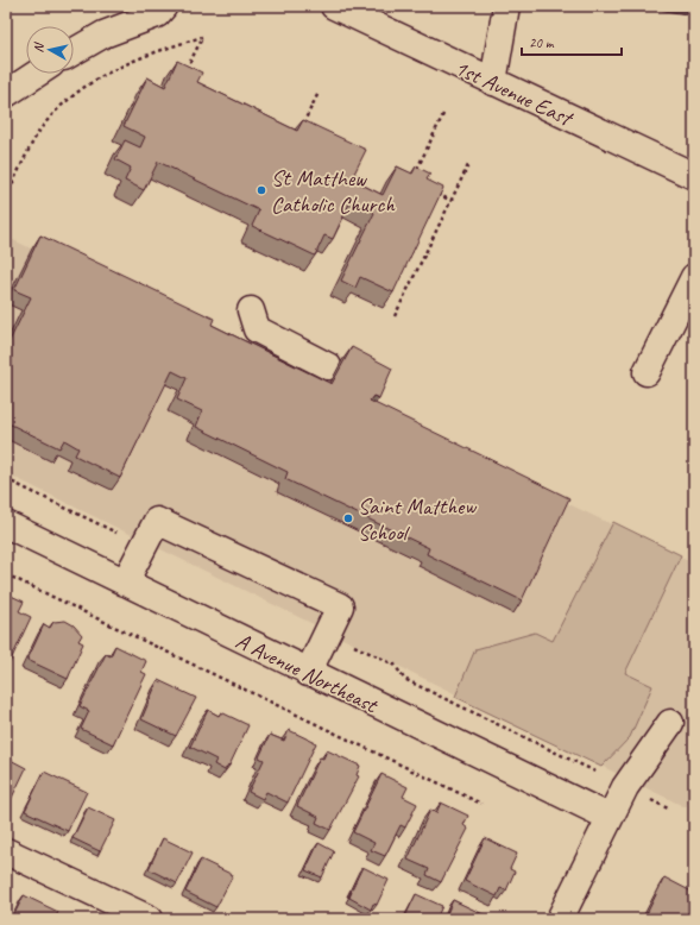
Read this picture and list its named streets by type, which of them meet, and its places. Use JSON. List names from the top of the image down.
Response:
{
  "streets": {
    "street": ["1st Avenue East", "A Avenue Northeast"]
  },
  "places": ["St Matthew Catholic Church", "Saint Matthew School"],
  "scale_bar": "20 m",
  "north": "left"
}
